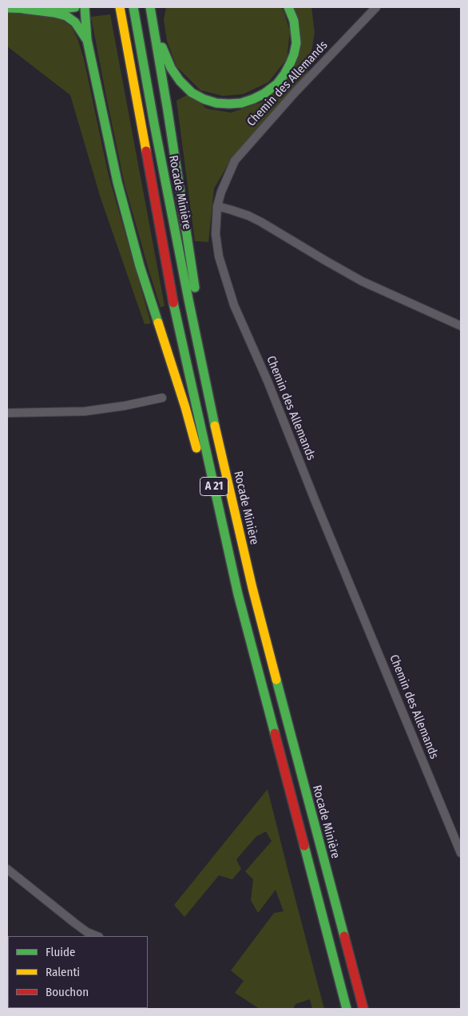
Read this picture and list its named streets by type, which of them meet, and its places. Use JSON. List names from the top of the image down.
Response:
{
  "streets": {
    "main road": ["Rocade Minière", "A 21"],
    "street": ["Chemin des Allemands"]
  },
  "legend": ["Fluide", "Ralenti", "Bouchon"]
}
